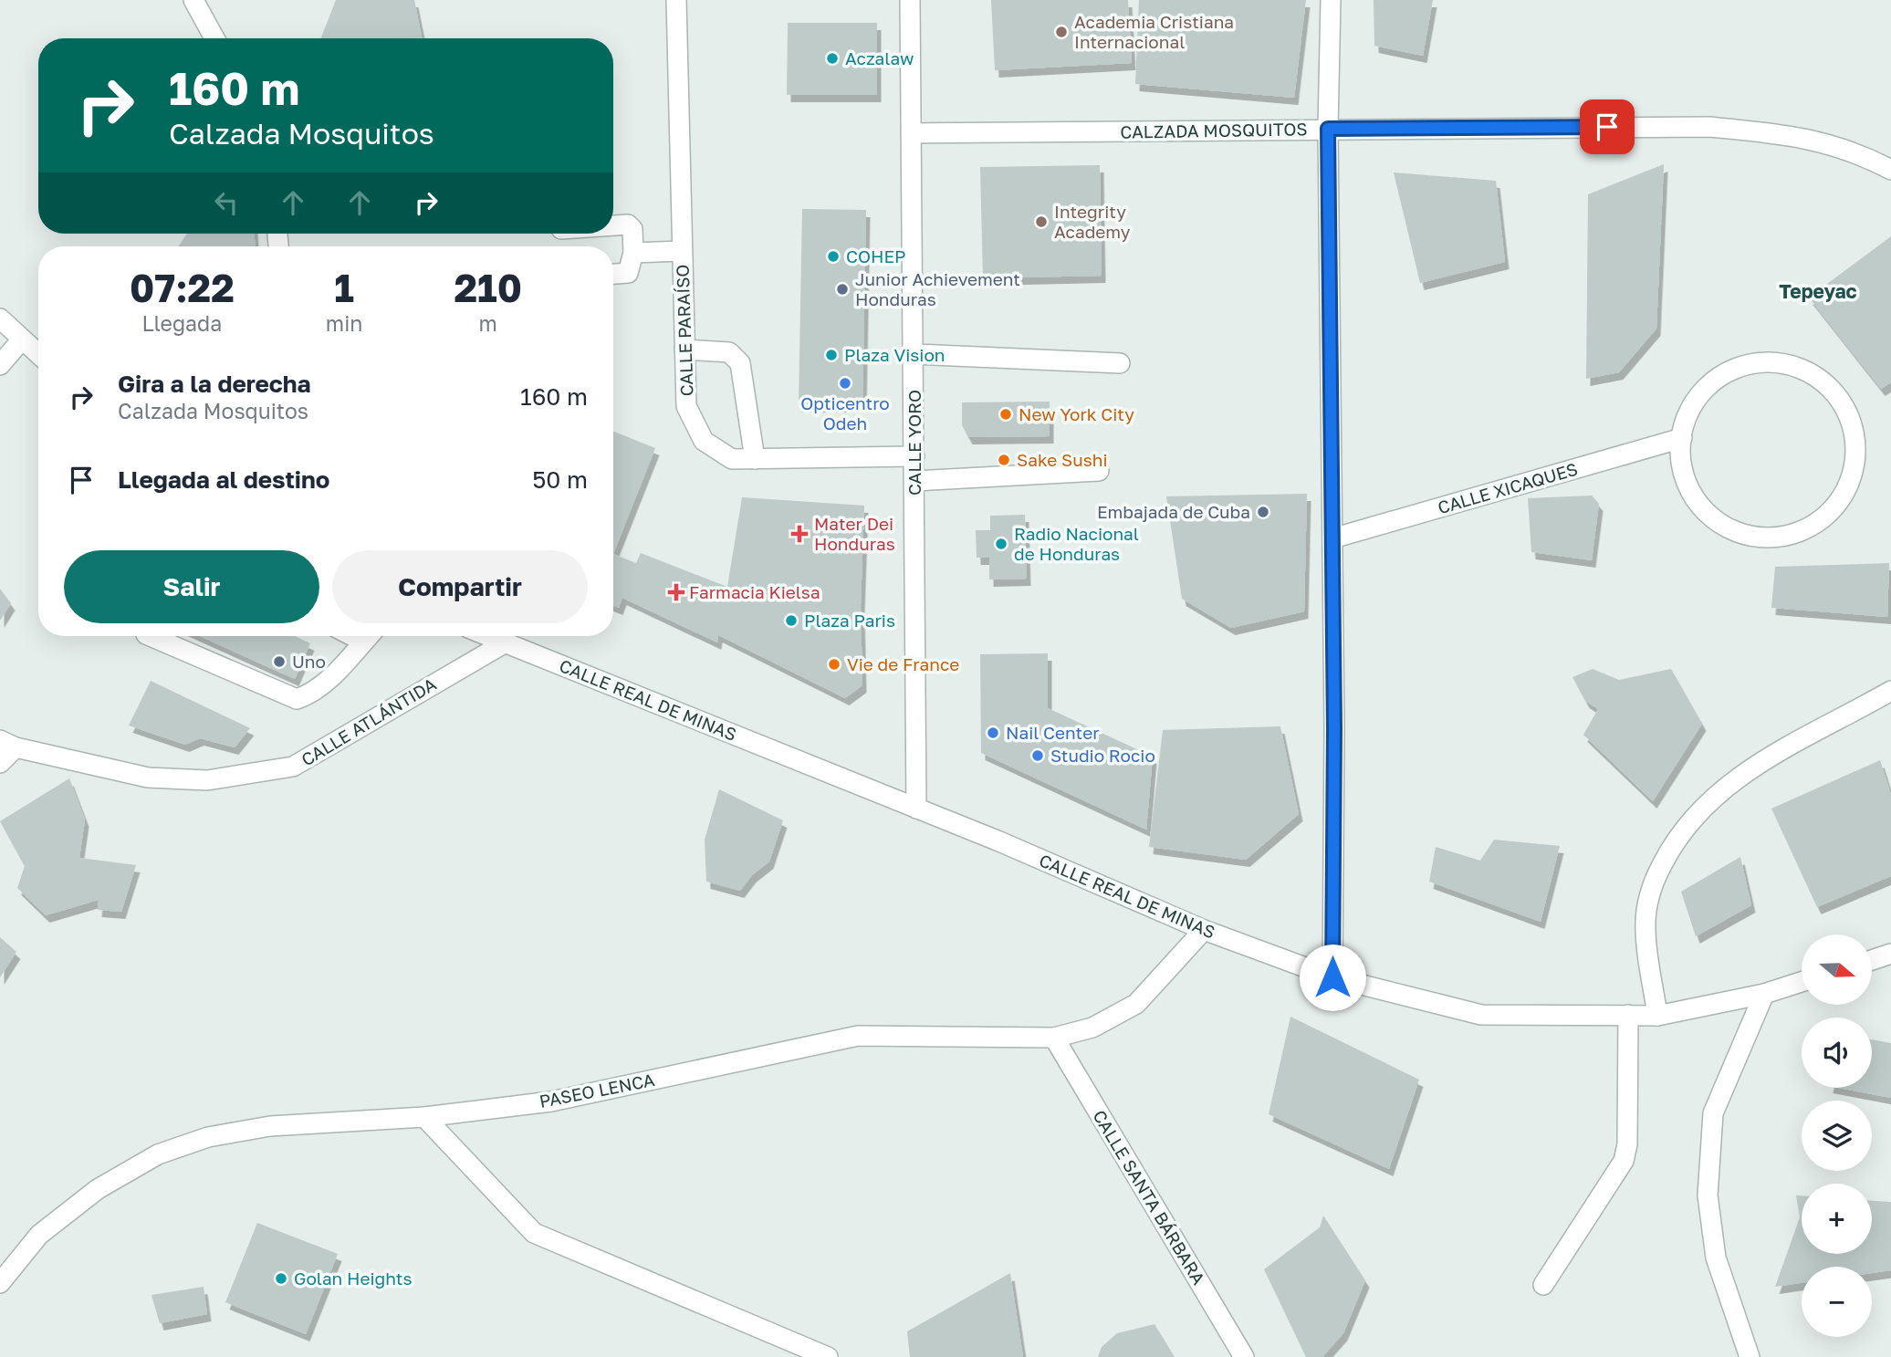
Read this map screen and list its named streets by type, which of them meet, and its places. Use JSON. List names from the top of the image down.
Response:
{
  "streets": {
    "street": [
      "CALZADA MOSQUITOS",
      "CALLE PARAÍSO",
      "CALLE YORO",
      "CALLE XICAQUES",
      "CALLE REAL DE MINAS",
      "CALLE ATLÁNTIDA",
      "PASEO LENCA",
      "CALLE SANTA BÁRBARA"
    ]
  },
  "crossings": [
    ["CALZADA MOSQUITOS", "CALLE YORO"],
    ["CALLE PARAÍSO", "CALLE YORO"],
    ["CALLE YORO", "CALLE REAL DE MINAS"],
    ["CALLE REAL DE MINAS", "CALLE ATLÁNTIDA"],
    ["CALLE REAL DE MINAS", "PASEO LENCA"],
    ["PASEO LENCA", "CALLE SANTA BÁRBARA"]
  ],
  "districts": ["Tepeyac"],
  "places": {
    "other": [
      "Academia Cristiana Internacional",
      "Aczalaw",
      "Integrity Academy",
      "COHEP",
      "Junior Achievement Honduras",
      "Plaza Vision",
      "Opticentro Odeh",
      "New York City",
      "Sake Sushi",
      "Embajada de Cuba",
      "Radio Nacional de Honduras",
      "Plaza Paris",
      "Uno",
      "Vie de France",
      "Nail Center",
      "Studio Rocio",
      "Golan Heights"
    ],
    "health": ["Mater Dei Honduras", "Farmacia Kielsa"]
  },
  "north": "right",
  "page": {
    "turn": ["160 m", "Calzada Mosquitos"],
    "eta": [
      "07:22",
      "Llegada",
      "1",
      "min",
      "210",
      "m"
    ],
    "list": [
      {
        "name": "Gira a la derecha",
        "note": "Calzada Mosquitos",
        "value": "160 m"
      },
      {
        "name": "Llegada al destino",
        "value": "50 m"
      }
    ],
    "buttons": ["Salir", "Compartir"],
    "map_buttons": ["+", "−"]
  }
}
